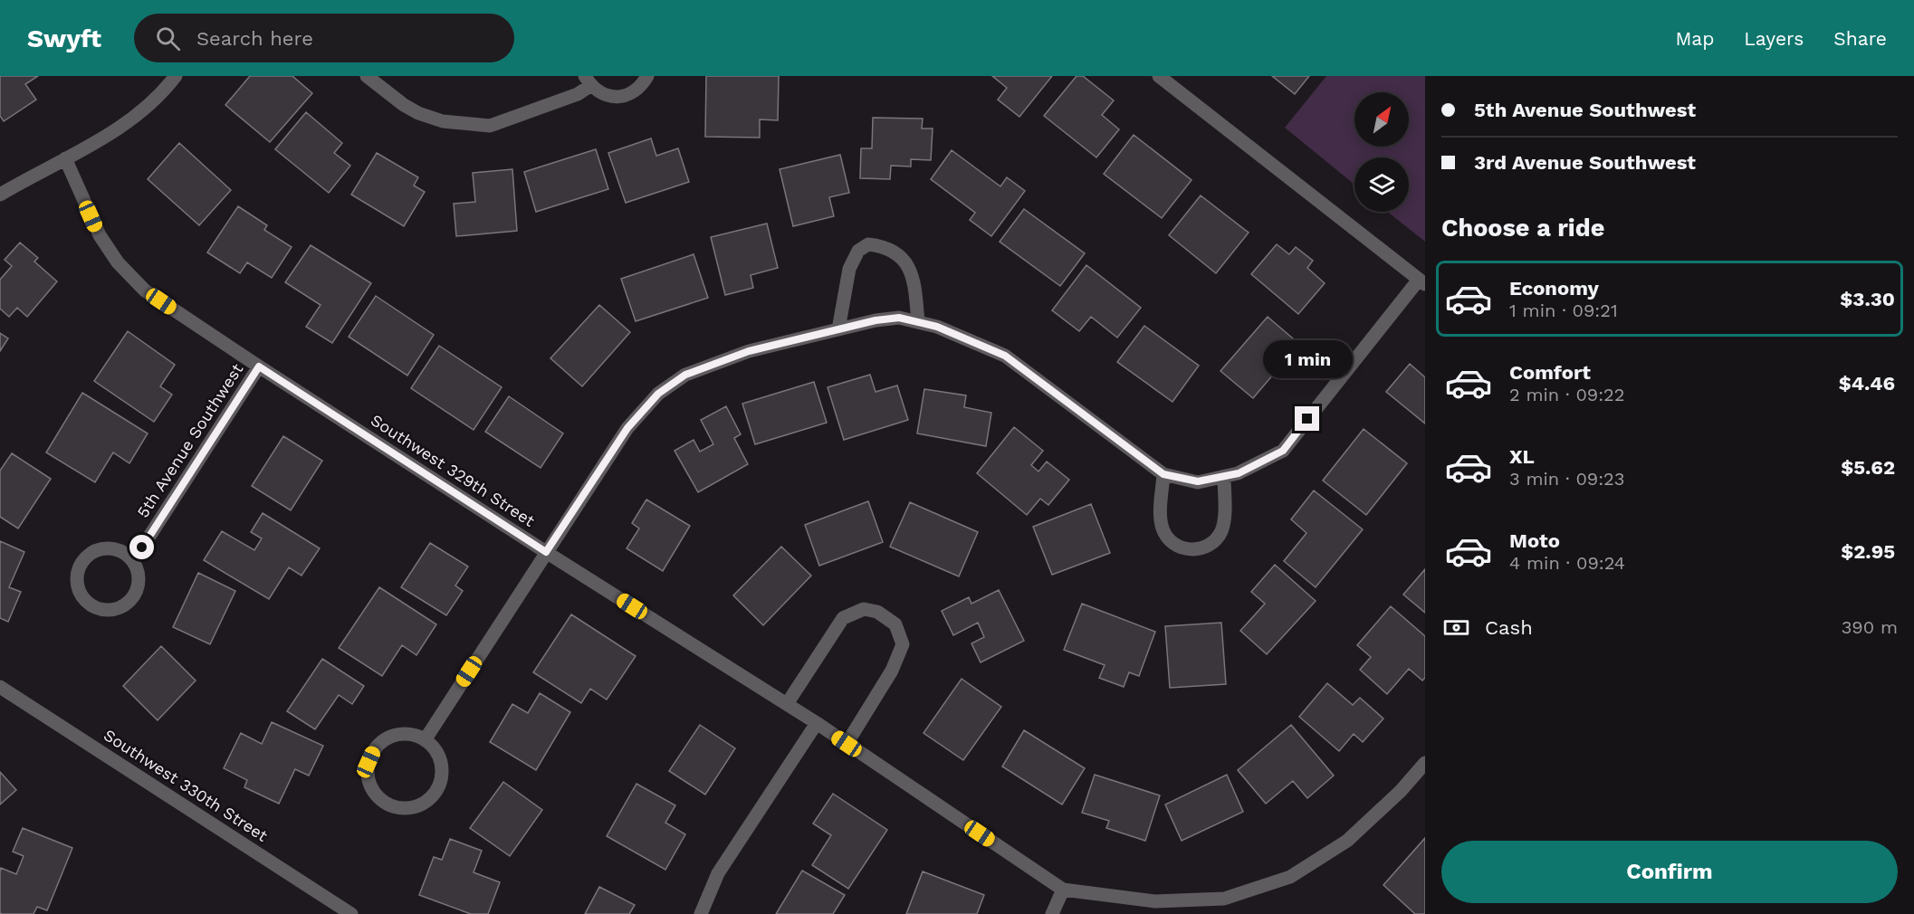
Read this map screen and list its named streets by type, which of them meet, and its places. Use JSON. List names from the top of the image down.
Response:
{
  "streets": {
    "street": ["5th Avenue Southwest", "Southwest 329th Street", "Southwest 330th Street"]
  },
  "crossings": [
    ["5th Avenue Southwest", "Southwest 329th Street"]
  ],
  "north": "top right",
  "page": {
    "header": "Swyft",
    "search": "Search here",
    "nav": ["Map", "Layers", "Share"],
    "banner": ["5th Avenue Southwest", "3rd Avenue Southwest"],
    "heading": "Choose a ride",
    "list": [
      {
        "name": "Economy",
        "note": "1 min · 09:21",
        "value": "$3.30"
      },
      {
        "name": "Comfort",
        "note": "2 min · 09:22",
        "value": "$4.46"
      },
      {
        "name": "XL",
        "note": "3 min · 09:23",
        "value": "$5.62"
      },
      {
        "name": "Moto",
        "note": "4 min · 09:24",
        "value": "$2.95"
      }
    ],
    "bubble": "1 min",
    "pay": ["Cash", "390 m"],
    "buttons": "Confirm"
  }
}
